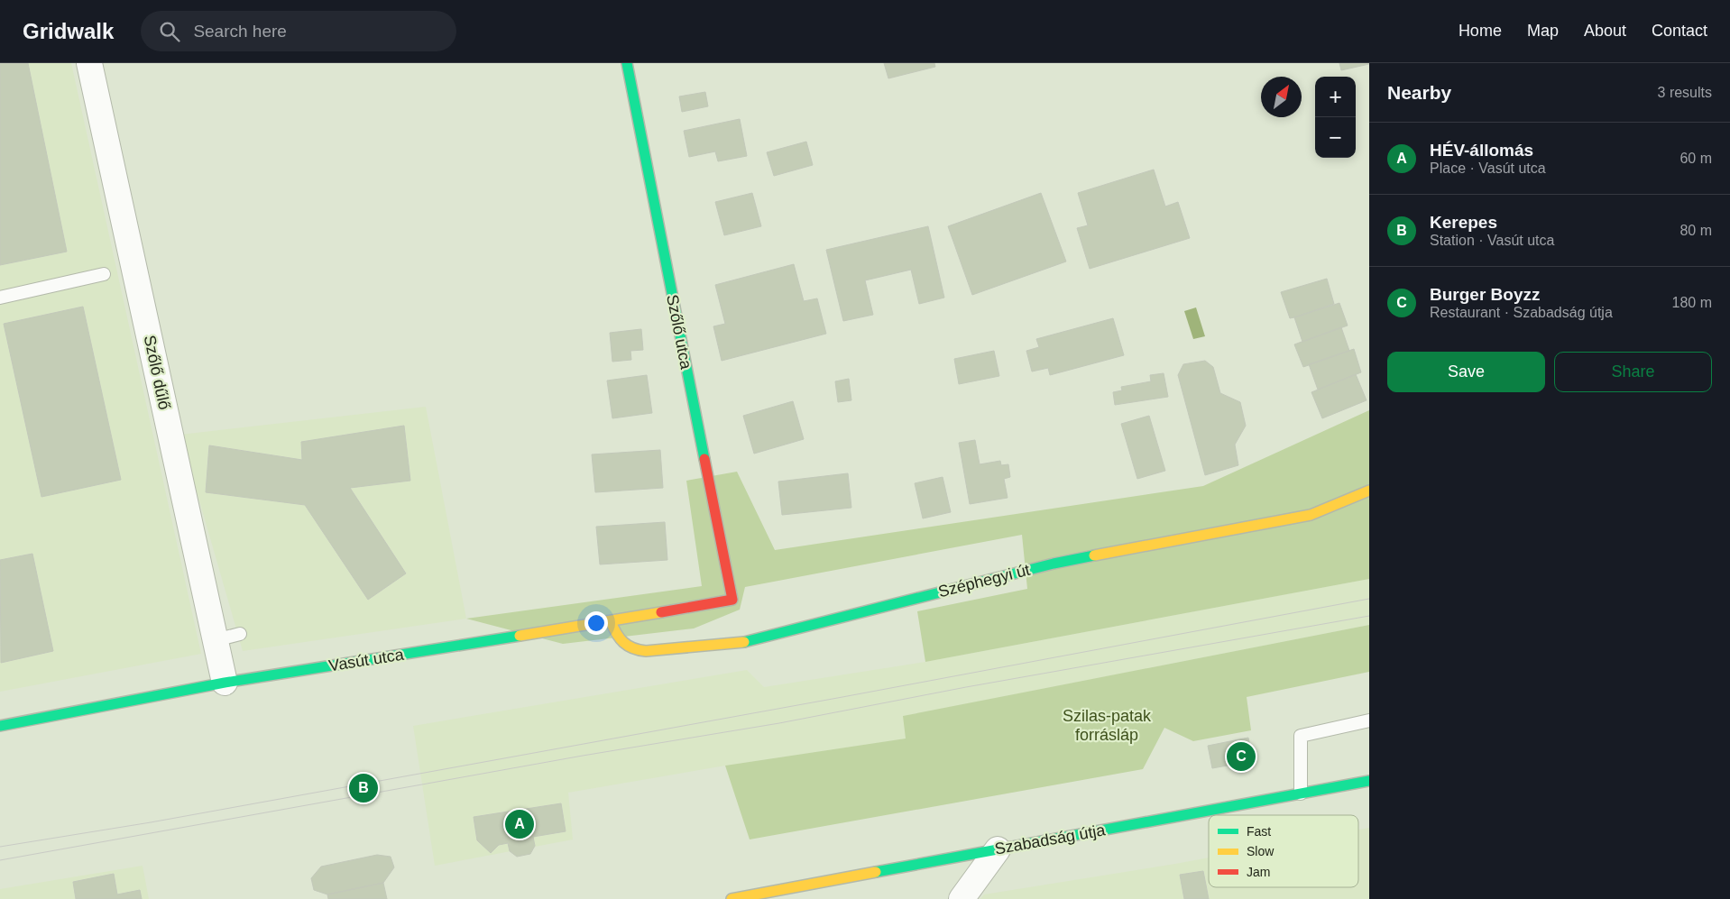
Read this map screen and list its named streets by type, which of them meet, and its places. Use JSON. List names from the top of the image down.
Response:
{
  "streets": {
    "street": [
      "Szőlő utca",
      "Szőlő dűlő",
      "Széphegyi út",
      "Vasút utca",
      "Szabadság útja"
    ]
  },
  "crossings": [
    ["Szőlő utca", "Vasút utca"],
    ["Szőlő dűlő", "Vasút utca"],
    ["Széphegyi út", "Vasút utca"]
  ],
  "parks": ["Szilas-patak forrásláp"],
  "legend": ["Fast", "Slow", "Jam"],
  "north": "top right",
  "page": {
    "header": "Gridwalk",
    "search": "Search here",
    "nav": [
      "Home",
      "Map",
      "About",
      "Contact"
    ],
    "heading": ["Nearby", "3 results"],
    "map_buttons": ["+", "−"],
    "list": [
      {
        "mark": "A",
        "name": "HÉV-állomás",
        "note": "Place · Vasút utca",
        "value": "60 m"
      },
      {
        "mark": "B",
        "name": "Kerepes",
        "note": "Station · Vasút utca",
        "value": "80 m"
      },
      {
        "mark": "C",
        "name": "Burger Boyzz",
        "note": "Restaurant · Szabadság útja",
        "value": "180 m"
      }
    ],
    "buttons": ["Save", "Share"],
    "pins": ["C", "B", "A"]
  }
}
